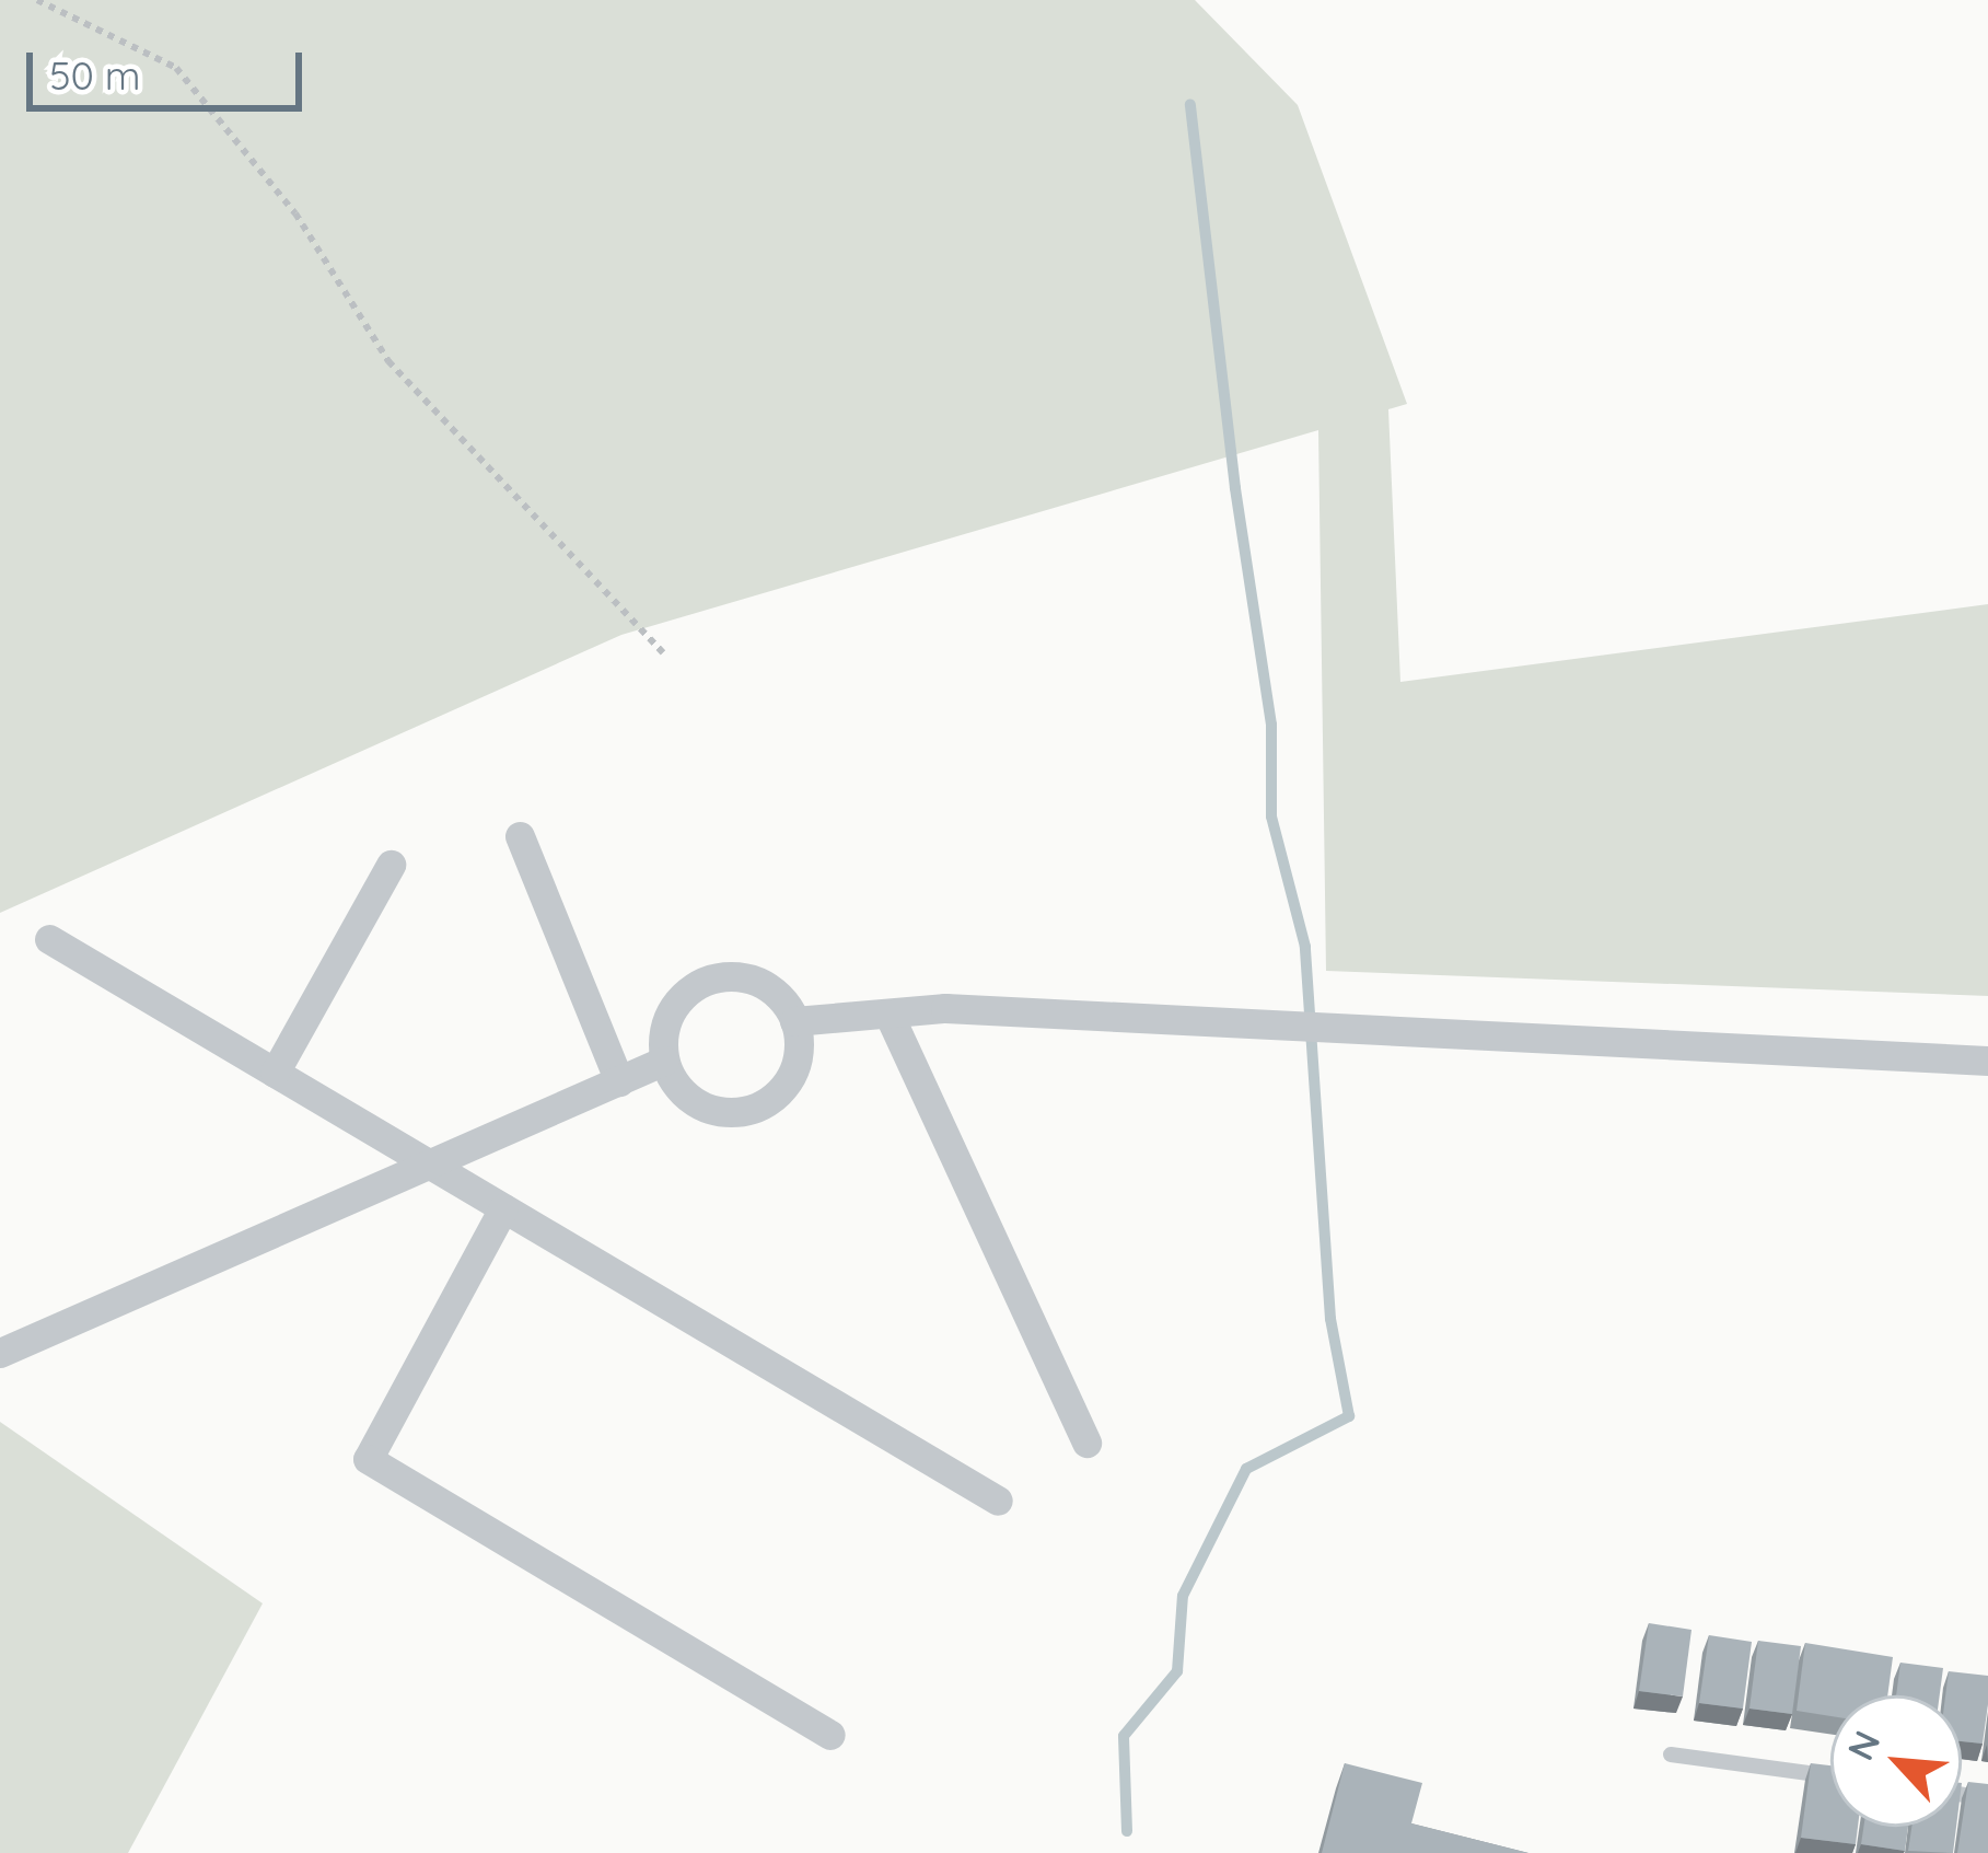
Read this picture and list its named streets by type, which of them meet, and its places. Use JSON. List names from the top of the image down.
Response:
{
  "scale_bar": "50 m",
  "north": "top left"
}
